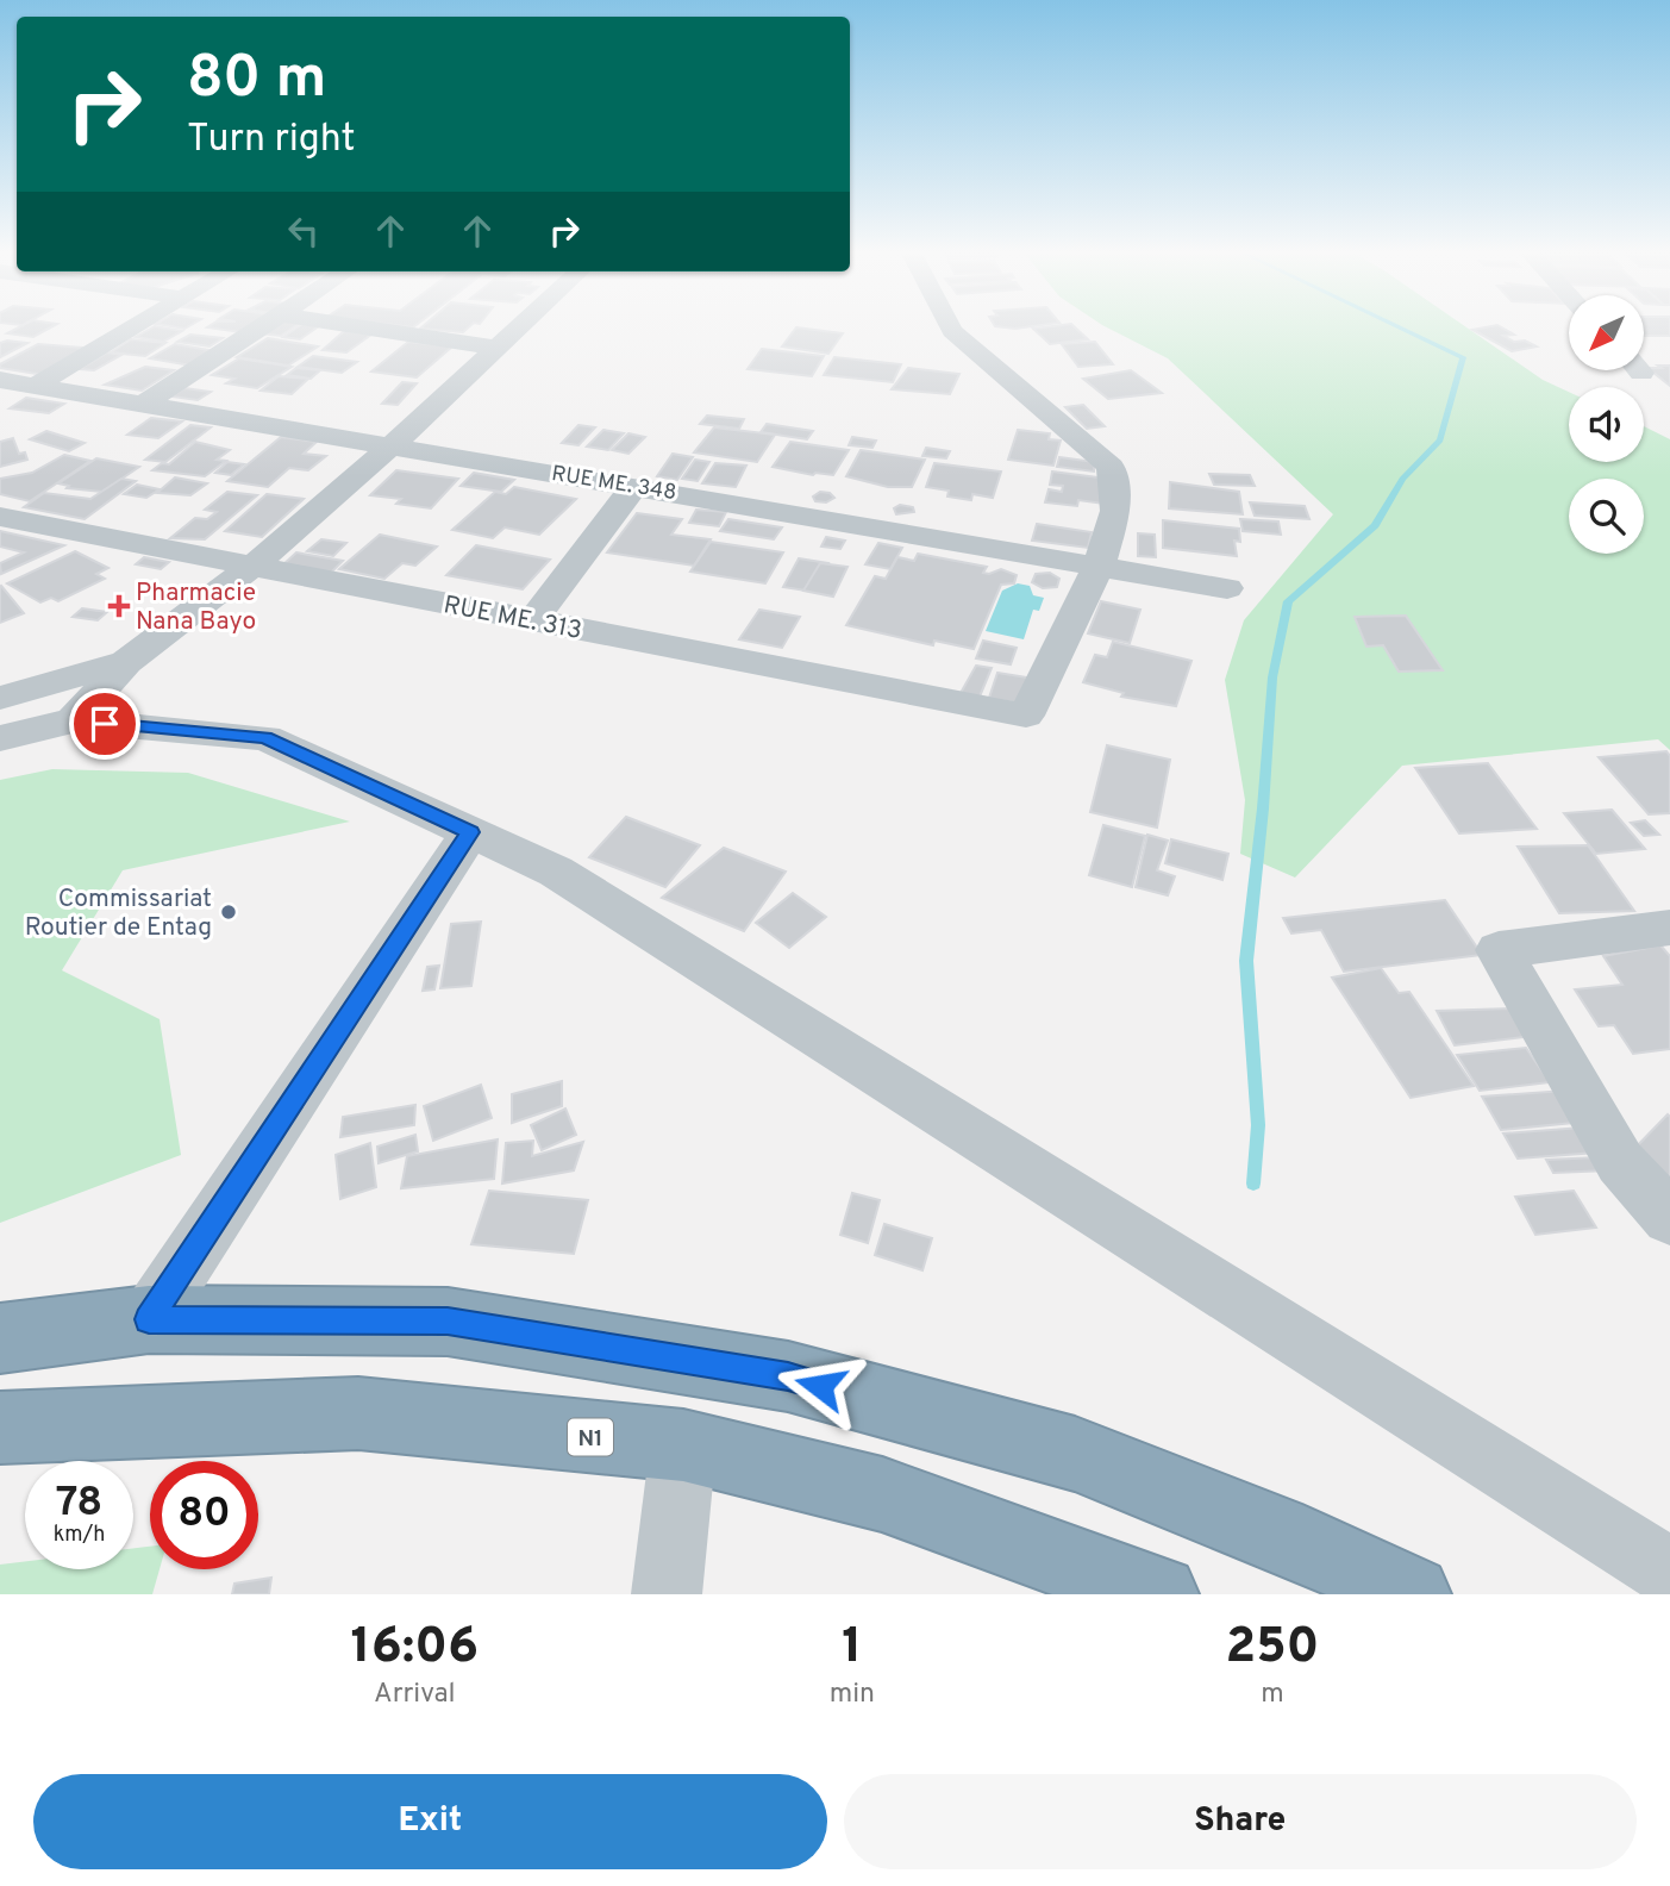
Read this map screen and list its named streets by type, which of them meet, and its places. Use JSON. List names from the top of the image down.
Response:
{
  "streets": {
    "highway": ["N1"],
    "street": ["RUE ME. 348", "RUE ME. 313"]
  },
  "crossings": [
    ["RUE ME. 348", "RUE ME. 313"]
  ],
  "places": {
    "health": ["Pharmacie Nana Bayo"],
    "other": ["Commissariat Routier de Entag"]
  },
  "north": "bottom left",
  "page": {
    "turn": ["80 m", "Turn right"],
    "speed": "78 km/h",
    "limit": "80",
    "eta": [
      "16:06",
      "Arrival",
      "1",
      "min",
      "250",
      "m"
    ],
    "buttons": ["Exit", "Share"]
  }
}
